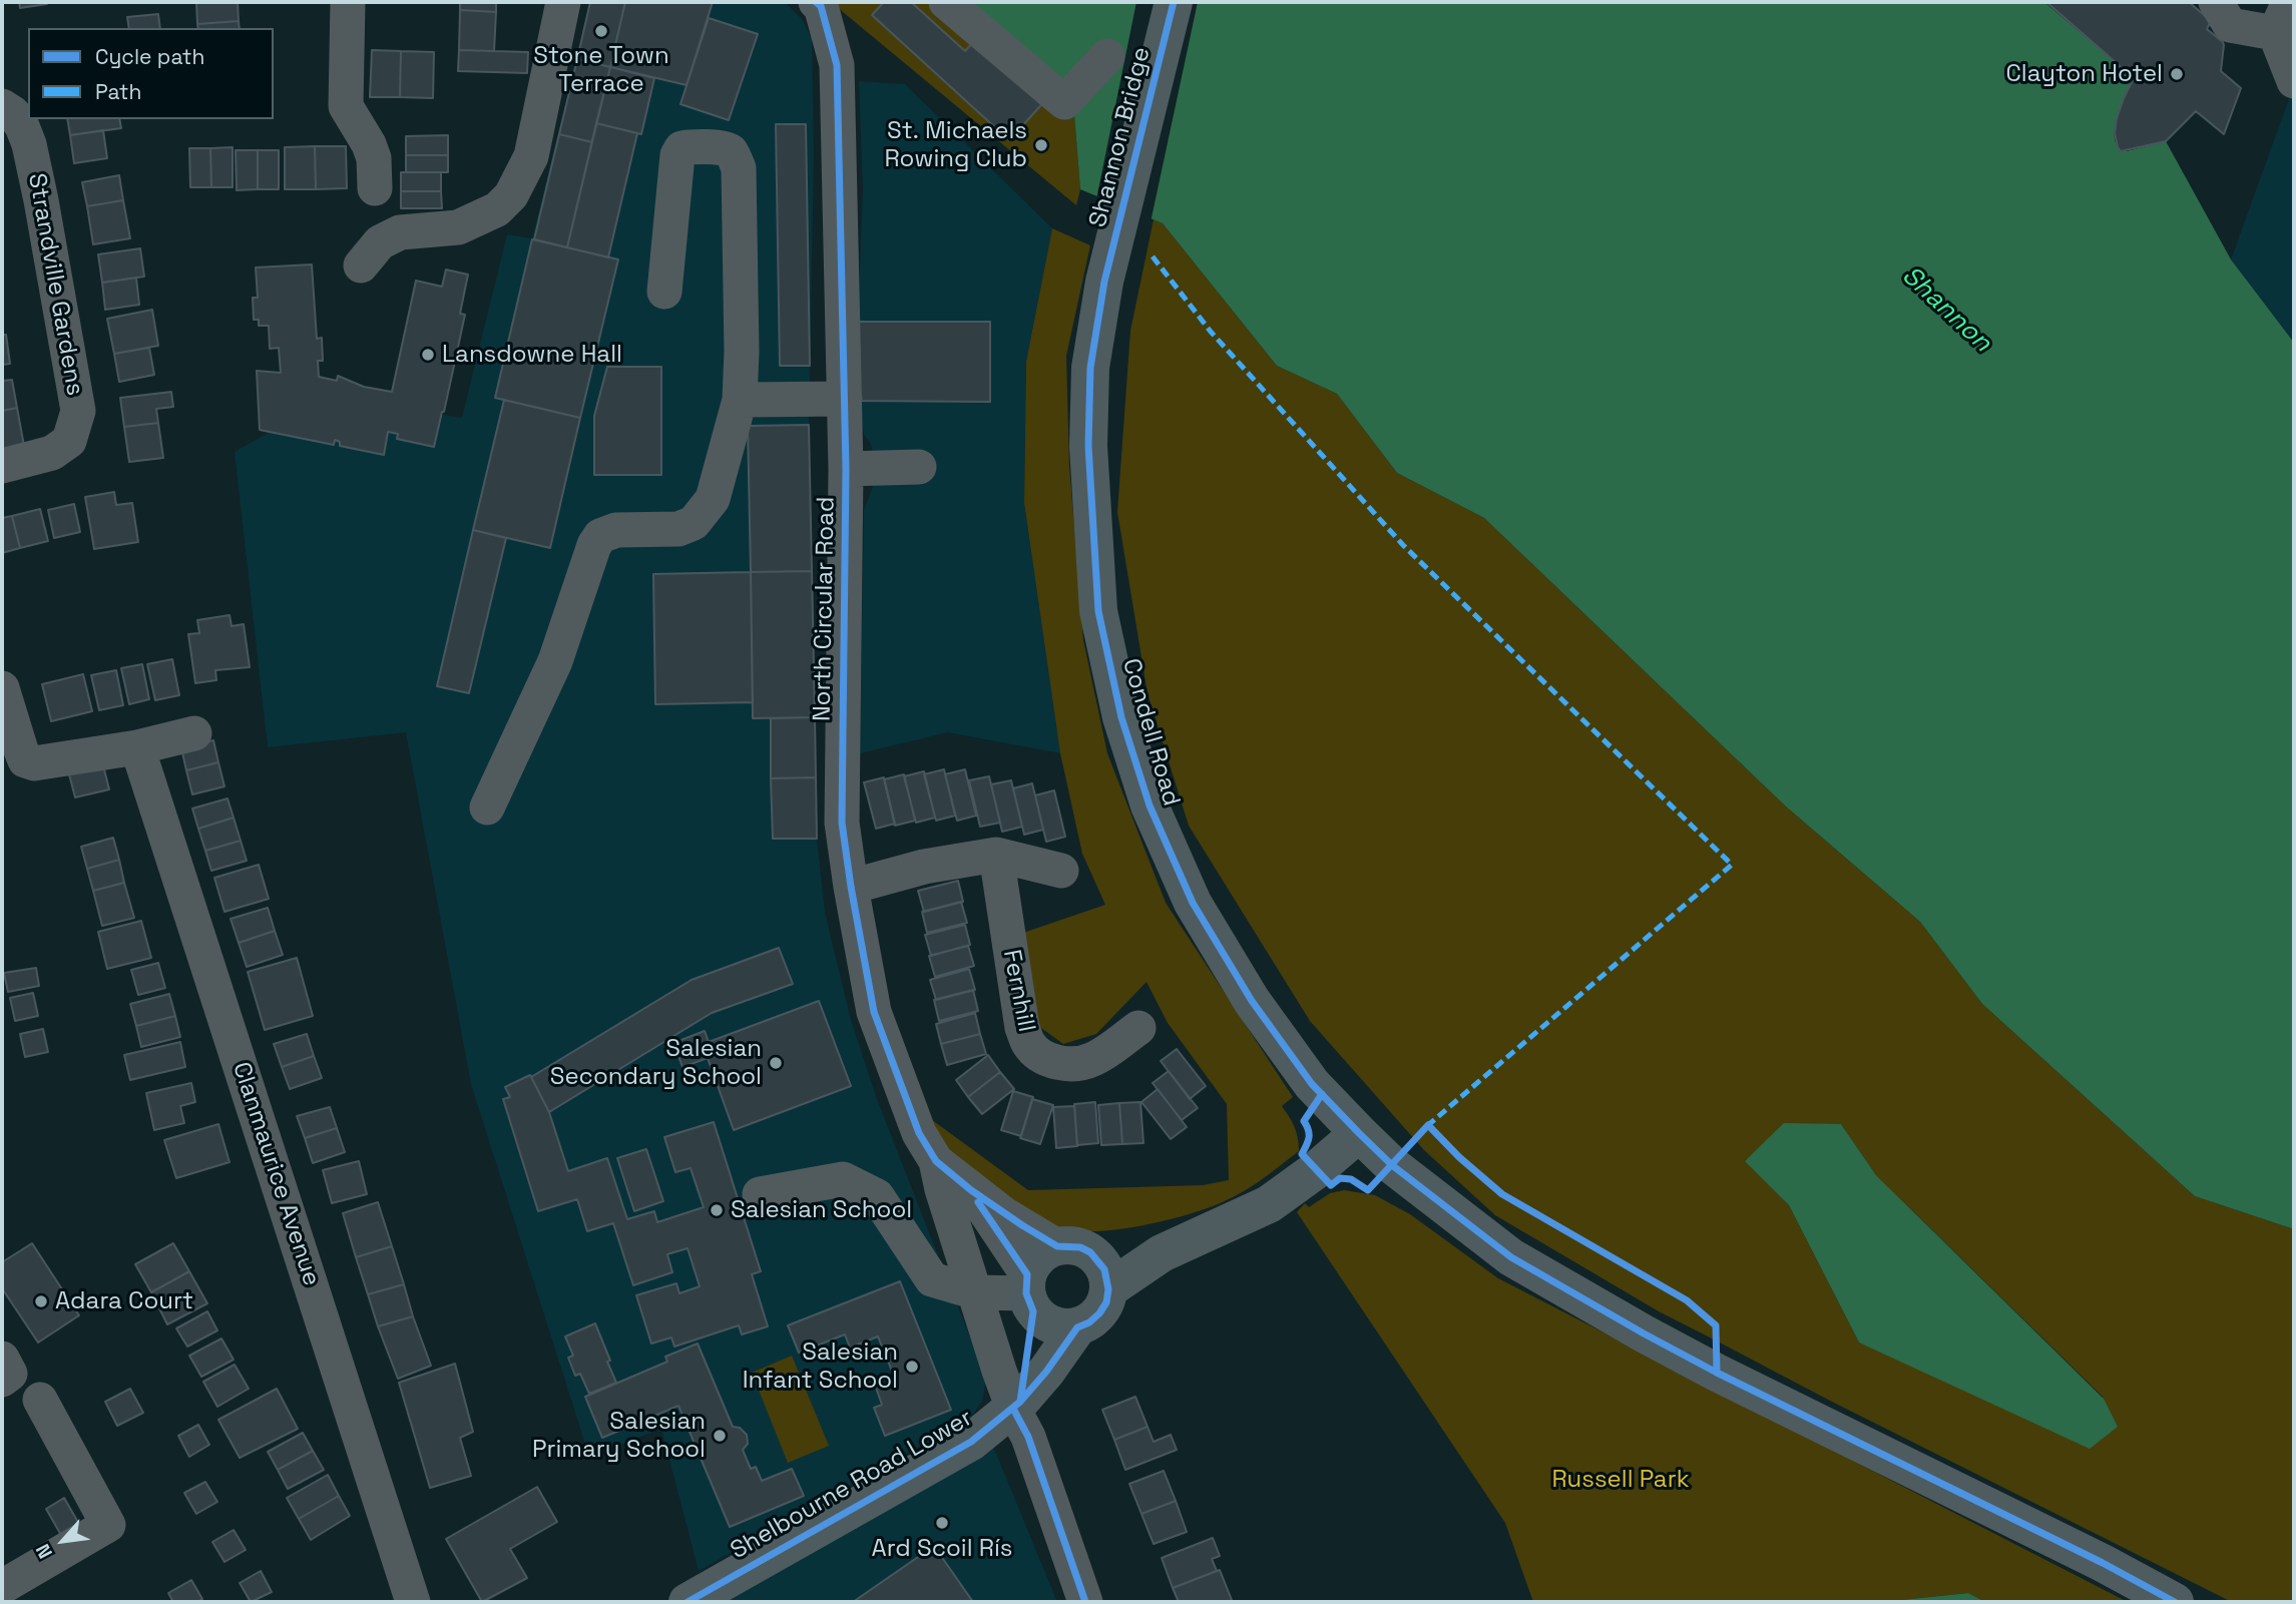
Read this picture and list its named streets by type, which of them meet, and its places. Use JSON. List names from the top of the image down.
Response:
{
  "streets": {
    "main road": ["Shannon Bridge", "Condell Road", "Shelbourne Road Lower"],
    "street": [
      "Strandville Gardens",
      "North Circular Road",
      "Fernhill",
      "Clanmaurice Avenue"
    ]
  },
  "crossings": [
    ["Shannon Bridge", "Condell Road"],
    ["North Circular Road", "Shelbourne Road Lower"]
  ],
  "water": ["Shannon"],
  "parks": ["Russell Park"],
  "places": [
    "Stone Town Terrace",
    "Clayton Hotel",
    "St. Michaels Rowing Club",
    "Lansdowne Hall",
    "Salesian Secondary School",
    "Salesian School",
    "Adara Court",
    "Salesian Infant School",
    "Salesian Primary School",
    "Ard Scoil Rís"
  ],
  "legend": ["Cycle path", "Path"],
  "north": "bottom left"
}
